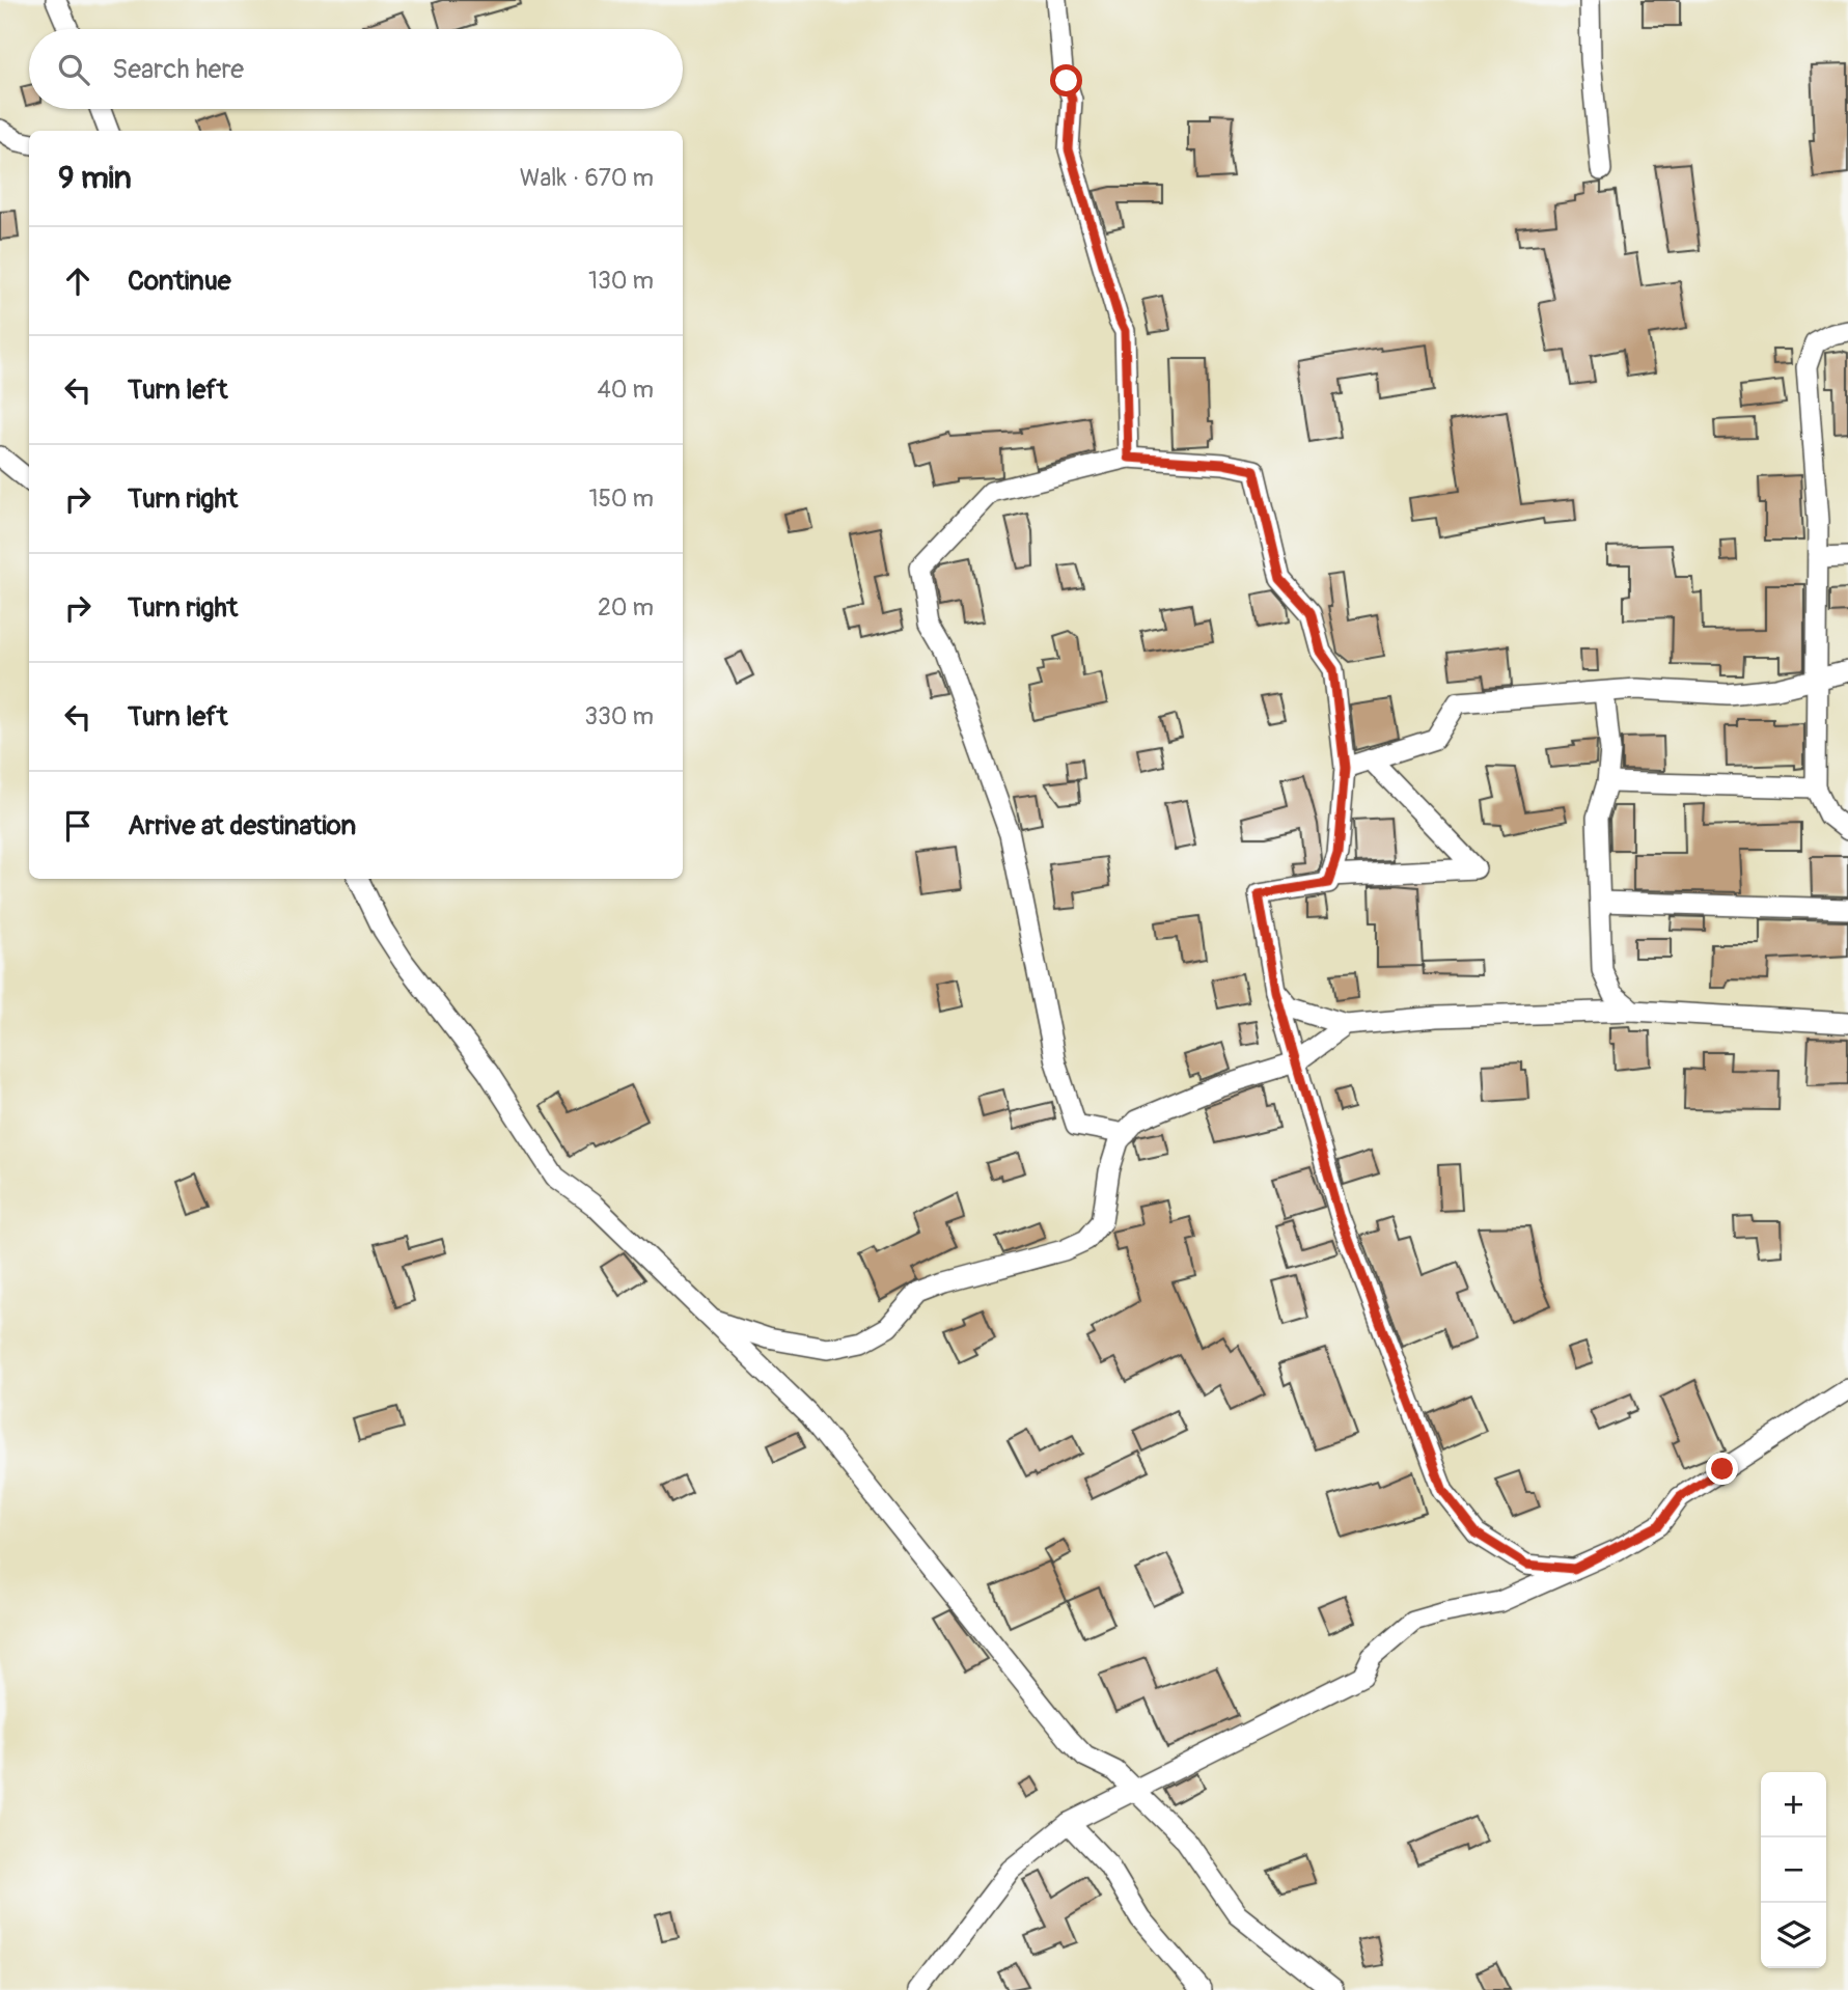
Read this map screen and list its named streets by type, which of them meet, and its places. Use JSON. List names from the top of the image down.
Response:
{
  "page": {
    "search": "Search here",
    "heading": ["9 min", "Walk · 670 m"],
    "list": [
      ["Continue", "130 m"],
      ["Turn left", "40 m"],
      ["Turn right", "150 m"],
      ["Turn right", "20 m"],
      ["Turn left", "330 m"],
      "Arrive at destination"
    ],
    "map_buttons": ["+", "−"]
  }
}
